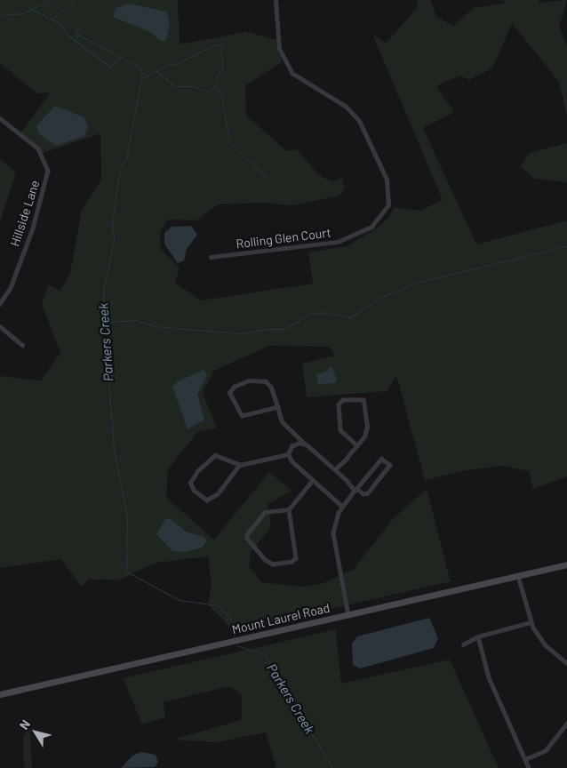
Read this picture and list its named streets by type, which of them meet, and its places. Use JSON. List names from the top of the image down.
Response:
{
  "streets": {
    "main road": ["Mount Laurel Road"],
    "street": ["Hillside Lane", "Rolling Glen Court"]
  },
  "water": ["Parkers Creek"],
  "north": "top left"
}
